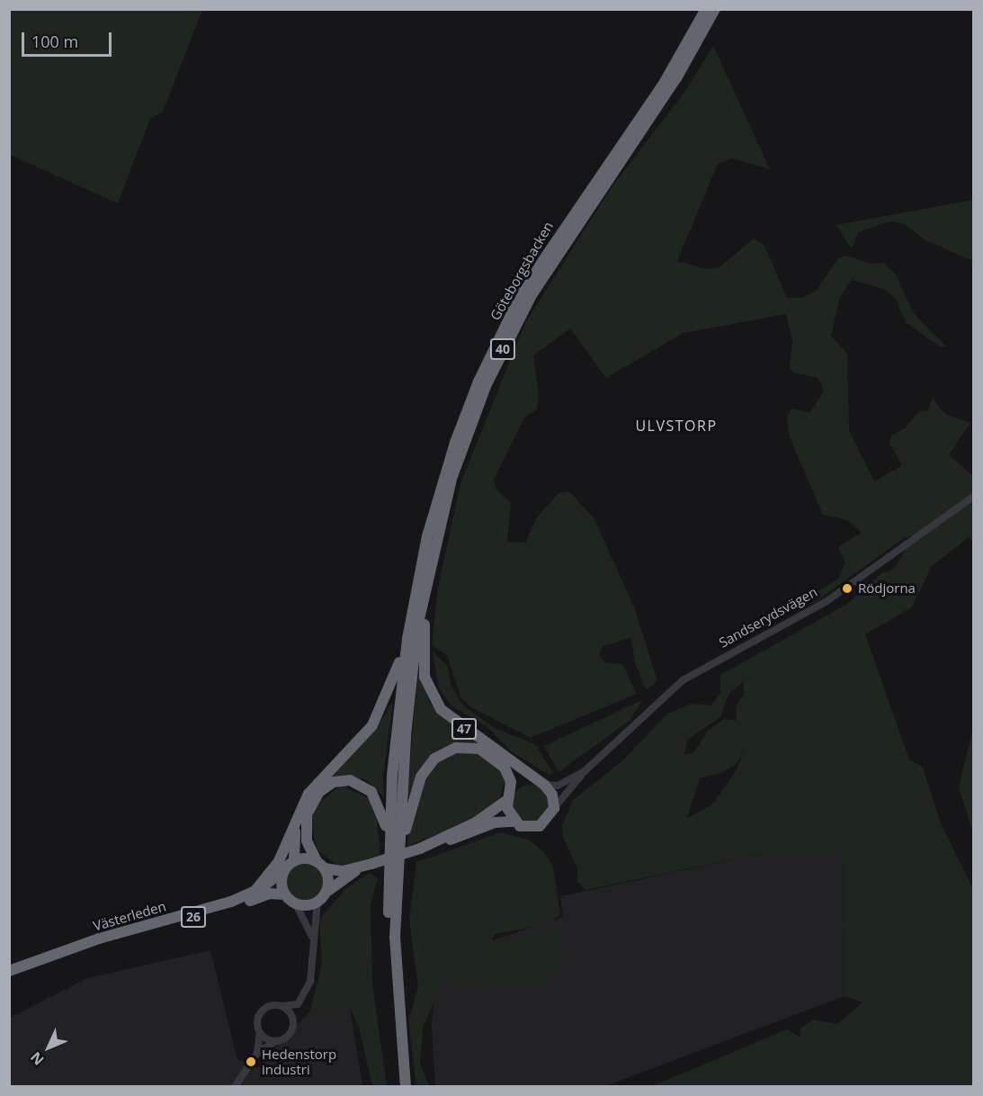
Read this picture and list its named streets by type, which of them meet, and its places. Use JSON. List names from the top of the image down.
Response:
{
  "streets": {
    "highway": [
      "Göteborgsbacken",
      "40",
      "47",
      "Västerleden",
      "26"
    ],
    "street": ["Sandserydsvägen"]
  },
  "crossings": [
    ["Göteborgsbacken", "40"],
    ["Göteborgsbacken", "47"],
    ["40", "47"],
    ["Sandserydsvägen", "47"],
    ["Västerleden", "26"]
  ],
  "districts": ["ULVSTORP"],
  "places": ["Rödjorna", "Hedenstorp industri"],
  "scale_bar": "100 m",
  "north": "bottom left"
}
